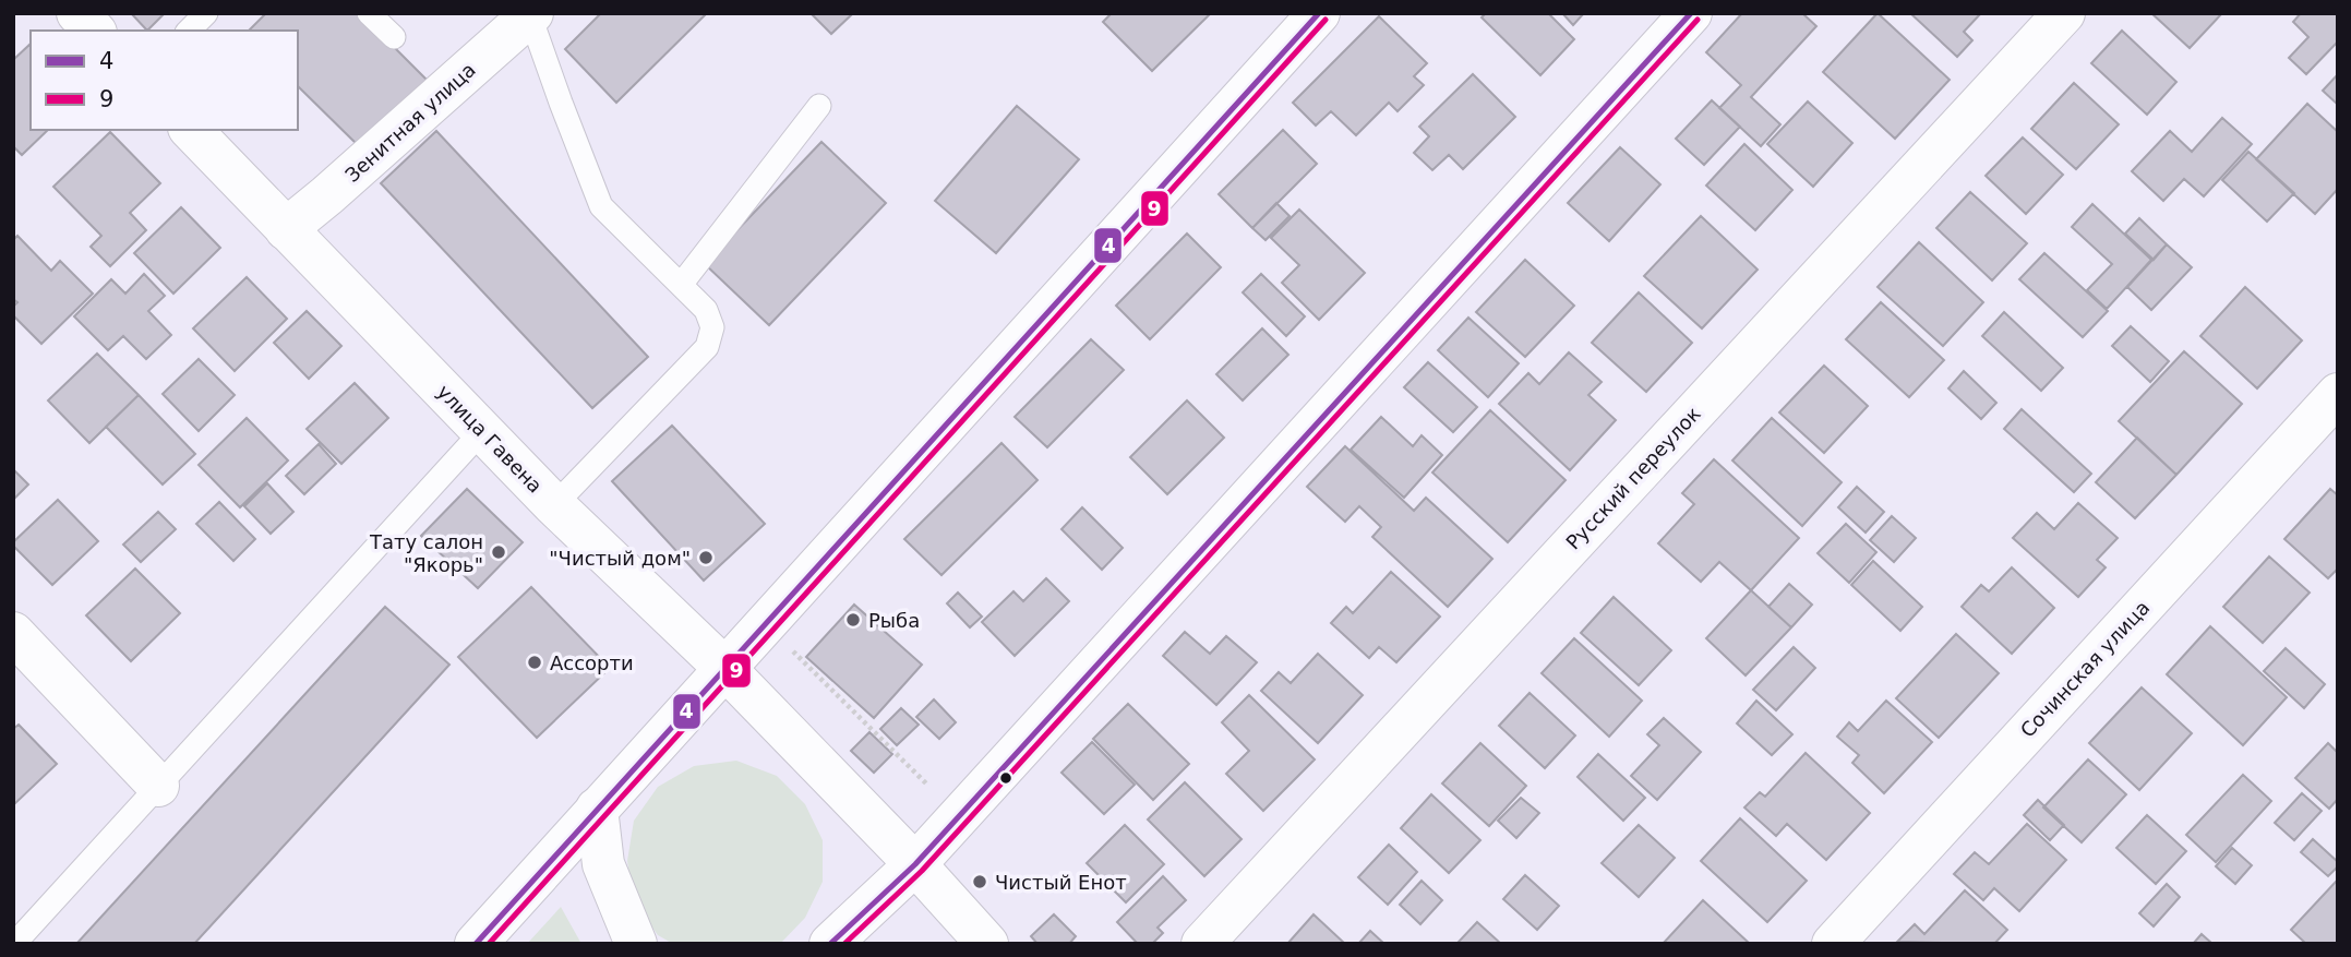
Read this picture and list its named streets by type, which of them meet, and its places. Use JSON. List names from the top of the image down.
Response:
{
  "streets": {
    "street": [
      "Зенитная улица",
      "улица Гавена",
      "Русский переулок",
      "Сочинская улица"
    ]
  },
  "crossings": [
    ["Зенитная улица", "улица Гавена"]
  ],
  "places": [
    "Тату салон \"Якорь\"",
    "\"Чистый дом\"",
    "Рыба",
    "Ассорти",
    "Чистый Енот"
  ],
  "lines": ["transit line 4", "transit line 9"],
  "legend": ["4", "9"]
}
